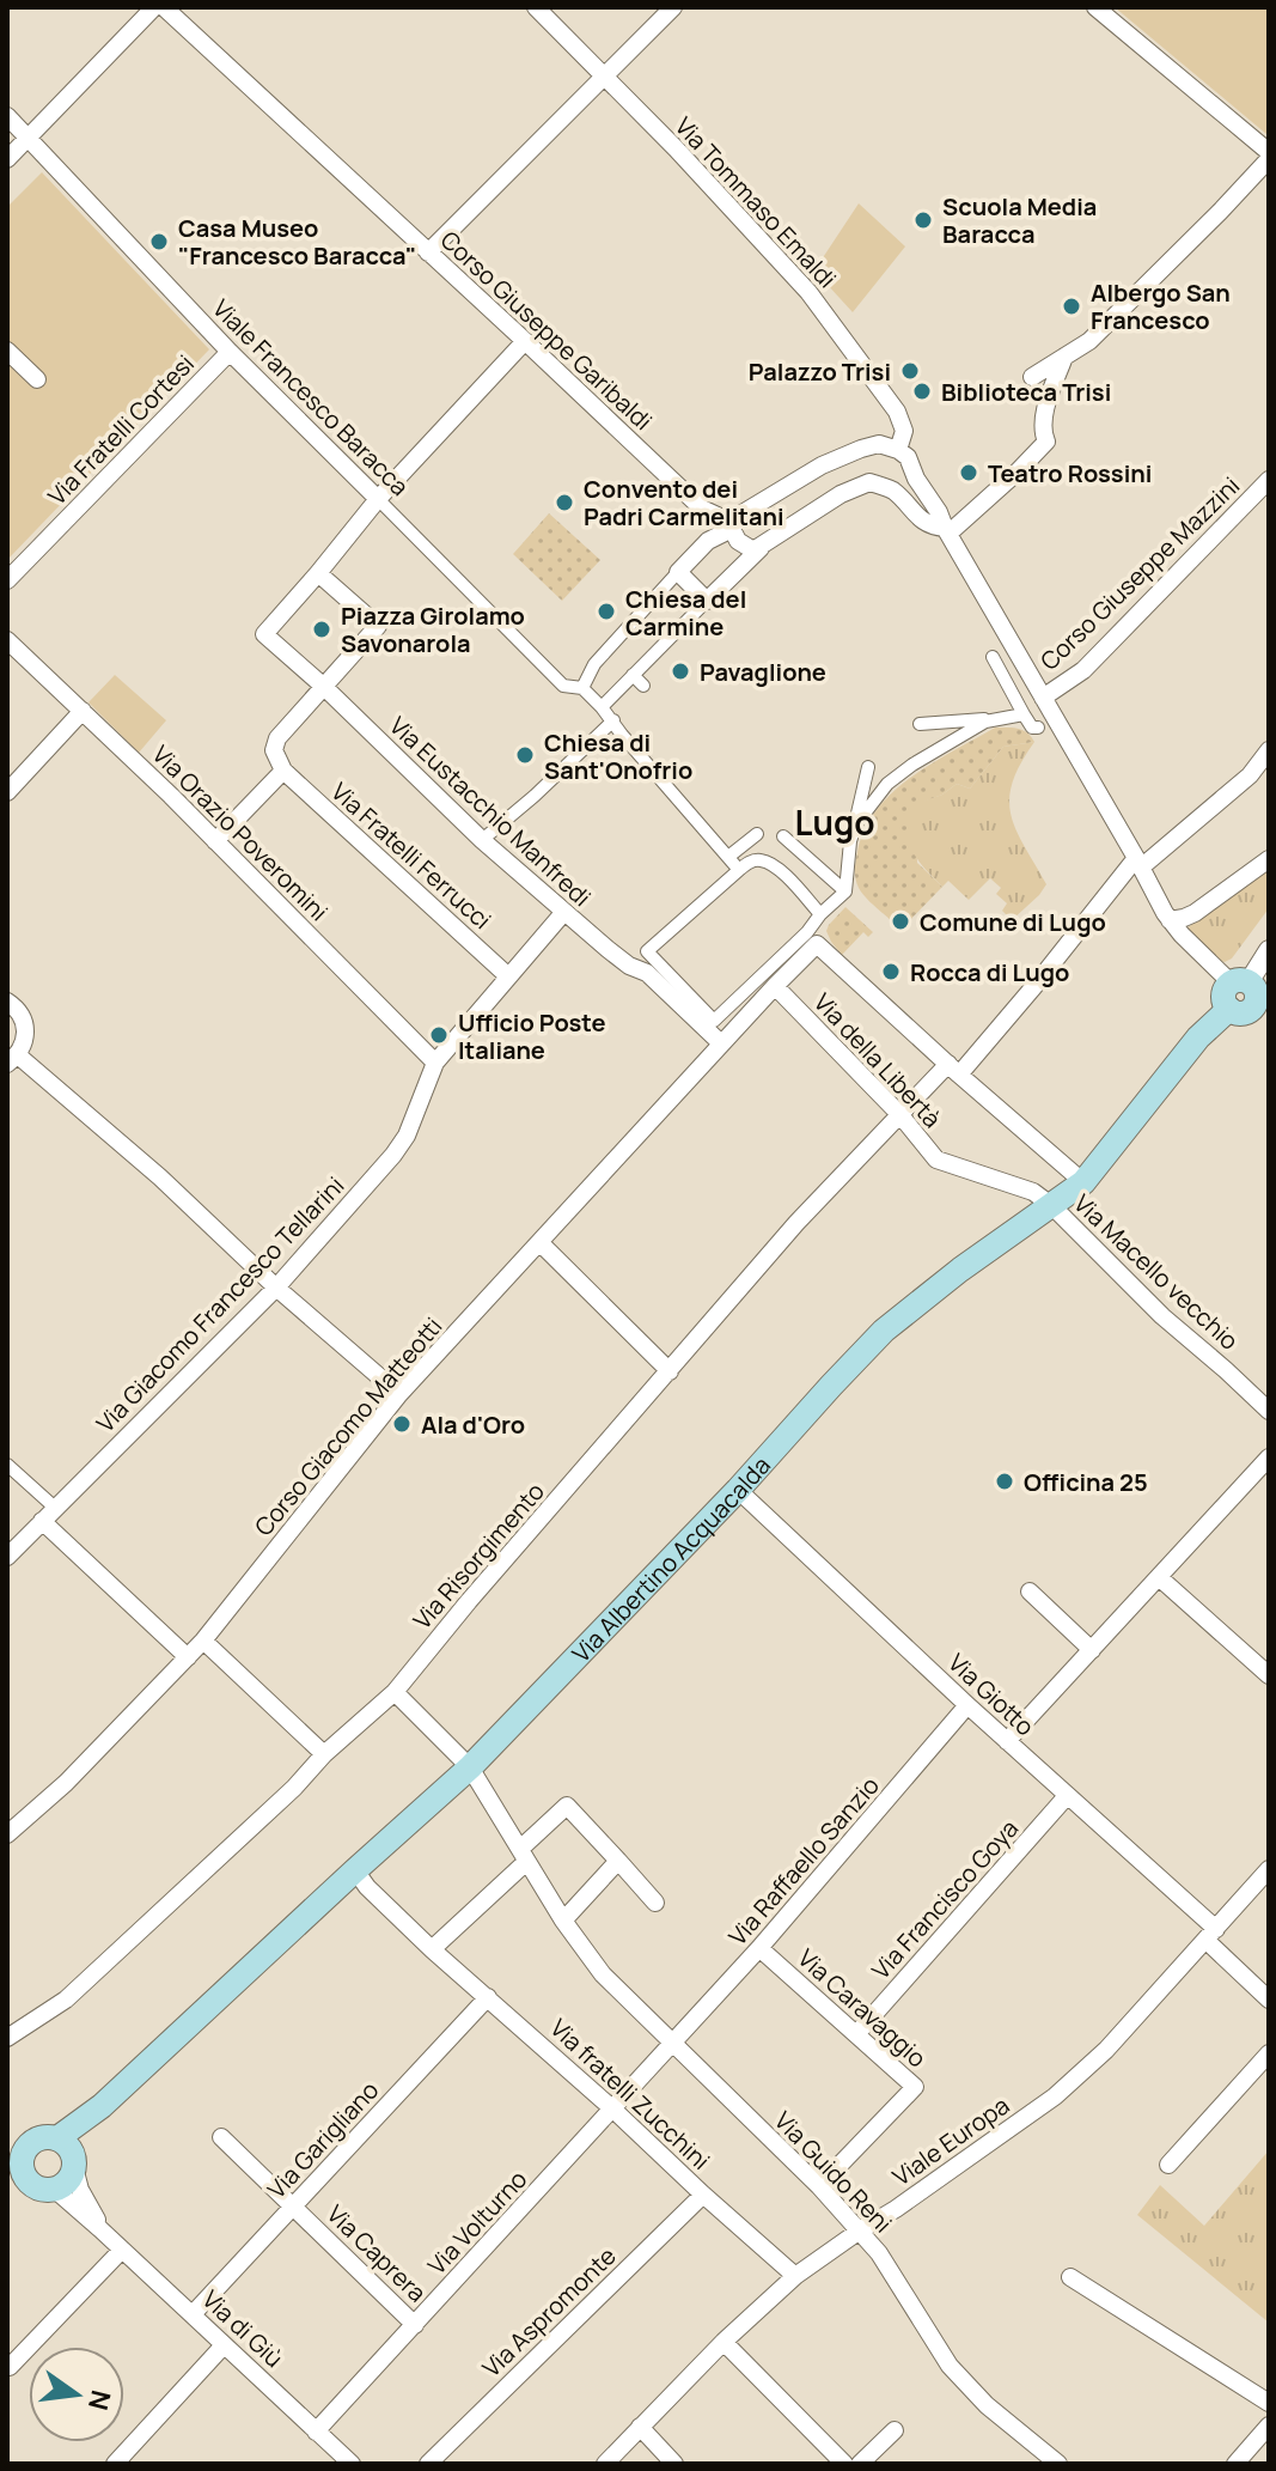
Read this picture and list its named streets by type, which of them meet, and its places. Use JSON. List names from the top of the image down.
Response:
{
  "streets": {
    "main road": ["Via Albertino Acquacalda"],
    "street": [
      "Via Tommaso Emaldi",
      "Corso Giuseppe Garibaldi",
      "Viale Francesco Baracca",
      "Via Fratelli Cortesi",
      "Corso Giuseppe Mazzini",
      "Via Eustacchio Manfredi",
      "Via Orazio Poveromini",
      "Via Fratelli Ferrucci",
      "Via della Libertà",
      "Via Macello vecchio",
      "Via Giacomo Francesco Tellarini",
      "Corso Giacomo Matteotti",
      "Via Risorgimento",
      "Via Giotto",
      "Via Raffaello Sanzio",
      "Via Francisco Goya",
      "Via Caravaggio",
      "Via fratelli Zucchini",
      "Via Garigliano",
      "Viale Europa",
      "Via Guido Reni",
      "Via Volturno",
      "Via Caprera",
      "Via Aspromonte",
      "Via di Giù"
    ]
  },
  "crossings": [
    ["Viale Francesco Baracca", "Via Fratelli Cortesi"],
    ["Via Eustacchio Manfredi", "Via Giacomo Francesco Tellarini"],
    ["Via Eustacchio Manfredi", "Corso Giacomo Matteotti"],
    ["Via Orazio Poveromini", "Via Giacomo Francesco Tellarini"],
    ["Via Fratelli Ferrucci", "Via Giacomo Francesco Tellarini"],
    ["Via della Libertà", "Via Macello vecchio"],
    ["Via della Libertà", "Corso Giacomo Matteotti"],
    ["Via della Libertà", "Via Risorgimento"],
    ["Via della Libertà", "Via Albertino Acquacalda"],
    ["Via Macello vecchio", "Via Albertino Acquacalda"],
    ["Via Risorgimento", "Via Guido Reni"],
    ["Via Albertino Acquacalda", "Via Giotto"],
    ["Via Albertino Acquacalda", "Via fratelli Zucchini"],
    ["Via Albertino Acquacalda", "Via Guido Reni"],
    ["Via Albertino Acquacalda", "Via di Giù"],
    ["Via Giotto", "Via Raffaello Sanzio"],
    ["Via Giotto", "Via Francisco Goya"],
    ["Via Giotto", "Viale Europa"],
    ["Via Raffaello Sanzio", "Via Caravaggio"],
    ["Via Raffaello Sanzio", "Via Guido Reni"],
    ["Via Raffaello Sanzio", "Via Volturno"],
    ["Via Francisco Goya", "Via Caravaggio"],
    ["Via Caravaggio", "Via Guido Reni"],
    ["Via fratelli Zucchini", "Via Garigliano"],
    ["Via fratelli Zucchini", "Viale Europa"],
    ["Via fratelli Zucchini", "Via Volturno"],
    ["Via fratelli Zucchini", "Via Aspromonte"],
    ["Via Garigliano", "Via Caprera"],
    ["Via Garigliano", "Via di Giù"],
    ["Viale Europa", "Via Guido Reni"],
    ["Via Guido Reni", "Via Volturno"],
    ["Via Volturno", "Via Caprera"],
    ["Via Volturno", "Via di Giù"]
  ],
  "districts": ["Lugo"],
  "places": [
    "Scuola Media Baracca",
    "Casa Museo \"Francesco Baracca\"",
    "Albergo San Francesco",
    "Palazzo Trisi",
    "Biblioteca Trisi",
    "Teatro Rossini",
    "Convento dei Padri Carmelitani",
    "Chiesa del Carmine",
    "Piazza Girolamo Savonarola",
    "Pavaglione",
    "Chiesa di Sant'Onofrio",
    "Comune di Lugo",
    "Rocca di Lugo",
    "Ufficio Poste Italiane",
    "Ala d'Oro",
    "Officina 25"
  ],
  "north": "right"
}
